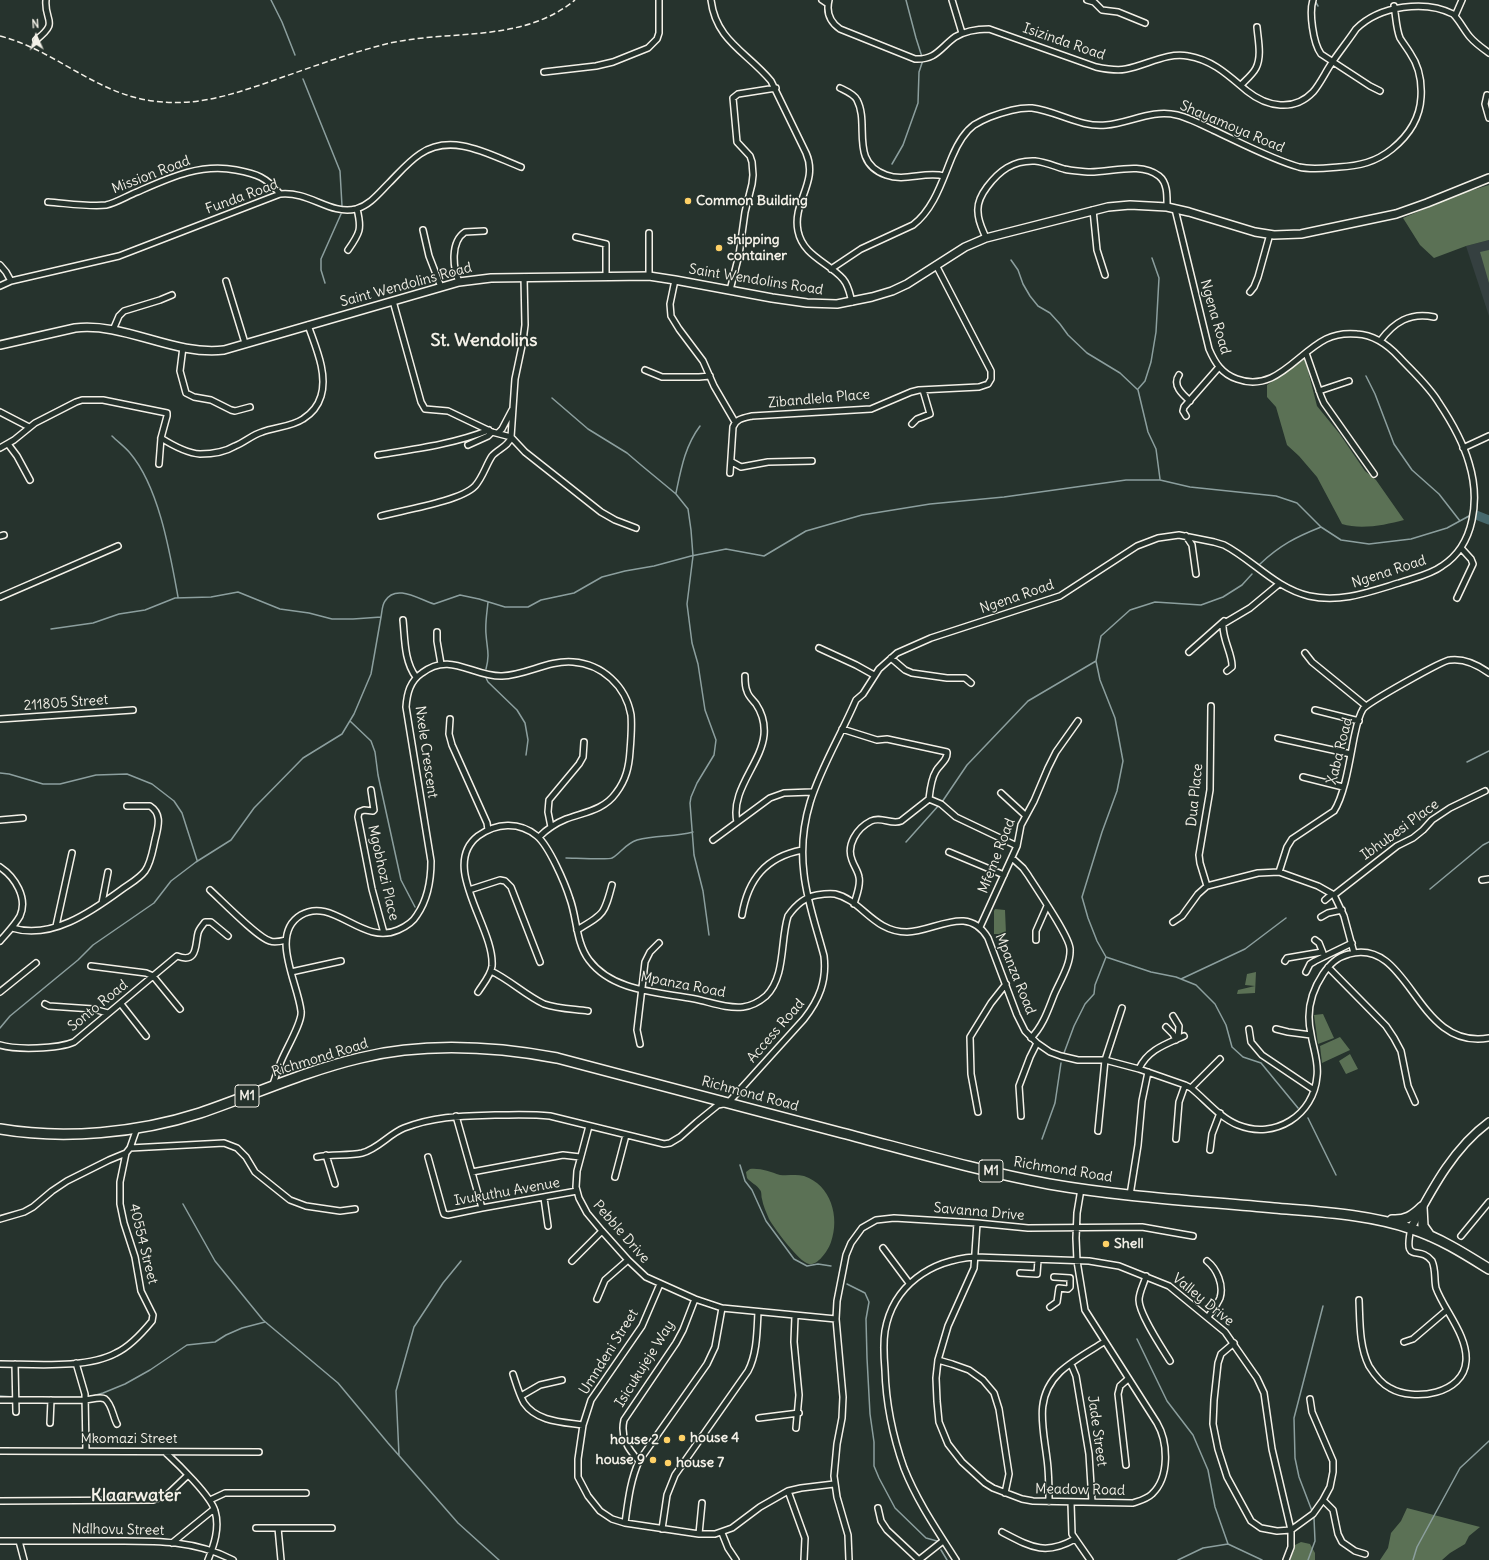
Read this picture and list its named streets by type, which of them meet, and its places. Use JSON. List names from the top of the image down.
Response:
{
  "streets": {
    "highway": ["Richmond Road", "M1"],
    "street": [
      "Isizinda Road",
      "Shayamoya Road",
      "Mission Road",
      "Funda Road",
      "Saint Wendolins Road",
      "Ngena Road",
      "Zibandlela Place",
      "211805 Street",
      "Xaba Road",
      "Nxele Crescent",
      "Dua Place",
      "Ibhubesi Place",
      "Mfeme Road",
      "Mgobhozi Place",
      "Mpanza Road",
      "Sonto Road",
      "Access Road",
      "Ivukuthu Avenue",
      "Savanna Drive",
      "Pebble Drive",
      "40554 Street",
      "Valley Drive",
      "Umndeni Street",
      "Isicukujeje Way",
      "Jade Street",
      "Mkomazi Street",
      "Meadow Road",
      "Ndlhovu Street"
    ]
  },
  "crossings": [
    ["Isizinda Road", "Shayamoya Road"],
    ["Mission Road", "Funda Road"],
    ["Saint Wendolins Road", "Ngena Road"],
    ["Saint Wendolins Road", "Zibandlela Place"],
    ["Ngena Road", "Mpanza Road"],
    ["Ngena Road", "Access Road"],
    ["Nxele Crescent", "Mgobhozi Place"],
    ["Mfeme Road", "Mpanza Road"],
    ["Mpanza Road", "Access Road"],
    ["Access Road", "Richmond Road"],
    ["Richmond Road", "Meadow Road"],
    ["Ivukuthu Avenue", "Pebble Drive"],
    ["Savanna Drive", "Pebble Drive"],
    ["Savanna Drive", "Umndeni Street"],
    ["Savanna Drive", "Meadow Road"],
    ["Pebble Drive", "Umndeni Street"],
    ["Pebble Drive", "Isicukujeje Way"],
    ["Valley Drive", "Meadow Road"],
    ["Jade Street", "Meadow Road"]
  ],
  "districts": ["St. Wendolins", "Klaarwater"],
  "places": [
    "Common Building",
    "shipping container",
    "Shell",
    "house 4",
    "house 2",
    "house 9",
    "house 7"
  ],
  "north": "top"
}
